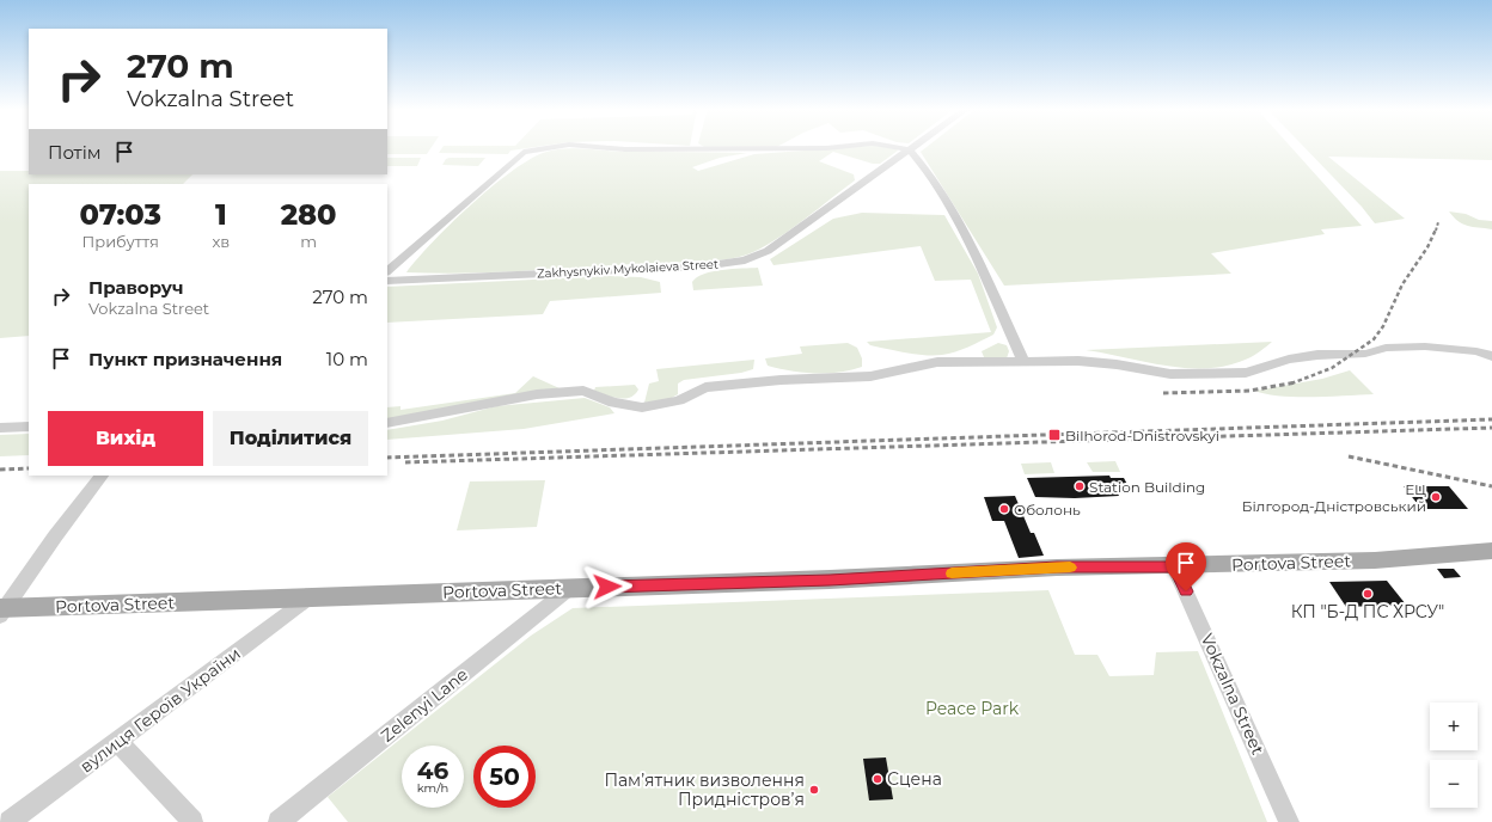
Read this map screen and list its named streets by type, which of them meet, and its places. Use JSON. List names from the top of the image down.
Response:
{
  "streets": {
    "main road": ["Portova Street"],
    "street": [
      "Zakhysnykiv Mykolaieva Street",
      "Vokzalna Street",
      "Zelenyi Lane",
      "вулиця Героїв України"
    ]
  },
  "crossings": [
    ["Portova Street", "Vokzalna Street"],
    ["Portova Street", "Zelenyi Lane"],
    ["Portova Street", "вулиця Героїв України"]
  ],
  "parks": ["Peace Park"],
  "places": {
    "transit": ["Bilhorod-Dnistrovskyi"],
    "other": [
      "Station Building",
      "ЕЦ Білгород-Дністровський",
      "Оболонь",
      "КП \"Б-Д ПС ХРСУ\"",
      "Сцена",
      "Пам’ятник визволення Придністров’я"
    ]
  },
  "page": {
    "turn": ["270 m", "Vokzalna Street"],
    "then": "Потім",
    "eta": [
      "07:03",
      "Прибуття",
      "1",
      "хв",
      "280",
      "m"
    ],
    "list": [
      {
        "name": "Праворуч",
        "note": "Vokzalna Street",
        "value": "270 m"
      },
      {
        "name": "Пункт призначення",
        "value": "10 m"
      }
    ],
    "buttons": ["Вихід", "Поділитися"],
    "map_buttons": ["+", "−"],
    "speed": "46 km/h",
    "limit": "50"
  }
}
